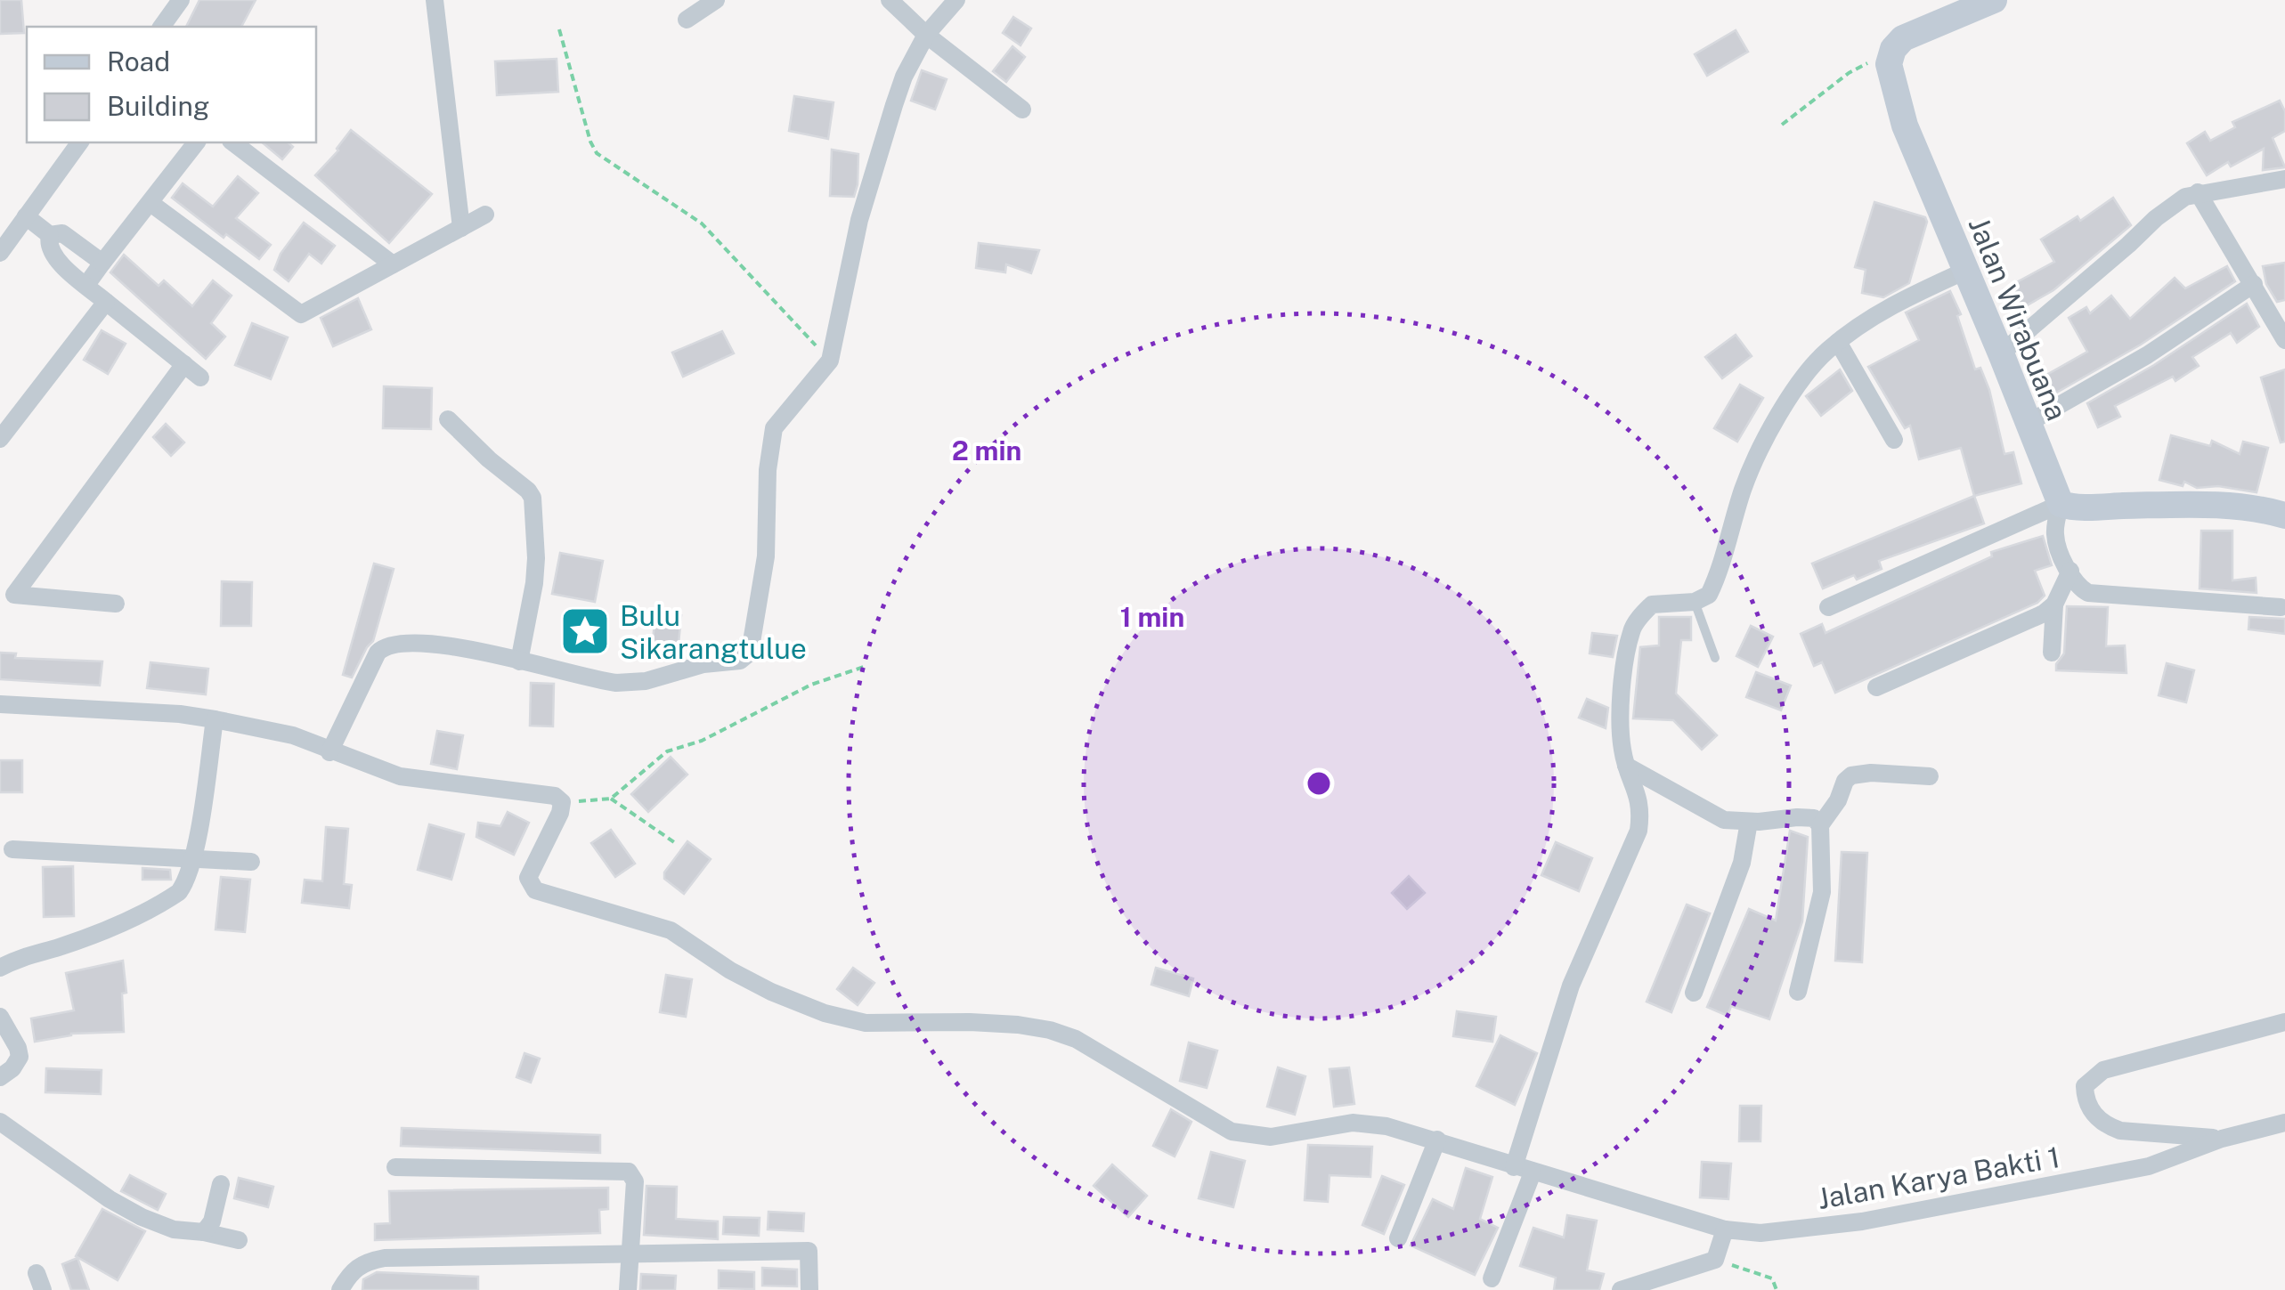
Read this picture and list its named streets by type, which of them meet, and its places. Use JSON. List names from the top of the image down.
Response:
{
  "streets": {
    "street": ["Jalan Wirabuana", "Jalan Karya Bakti 1"]
  },
  "places": {
    "place": ["Bulu Sikarangtulue"]
  },
  "legend": ["Road", "Building"],
  "rings": ["2 min", "1 min"]
}
